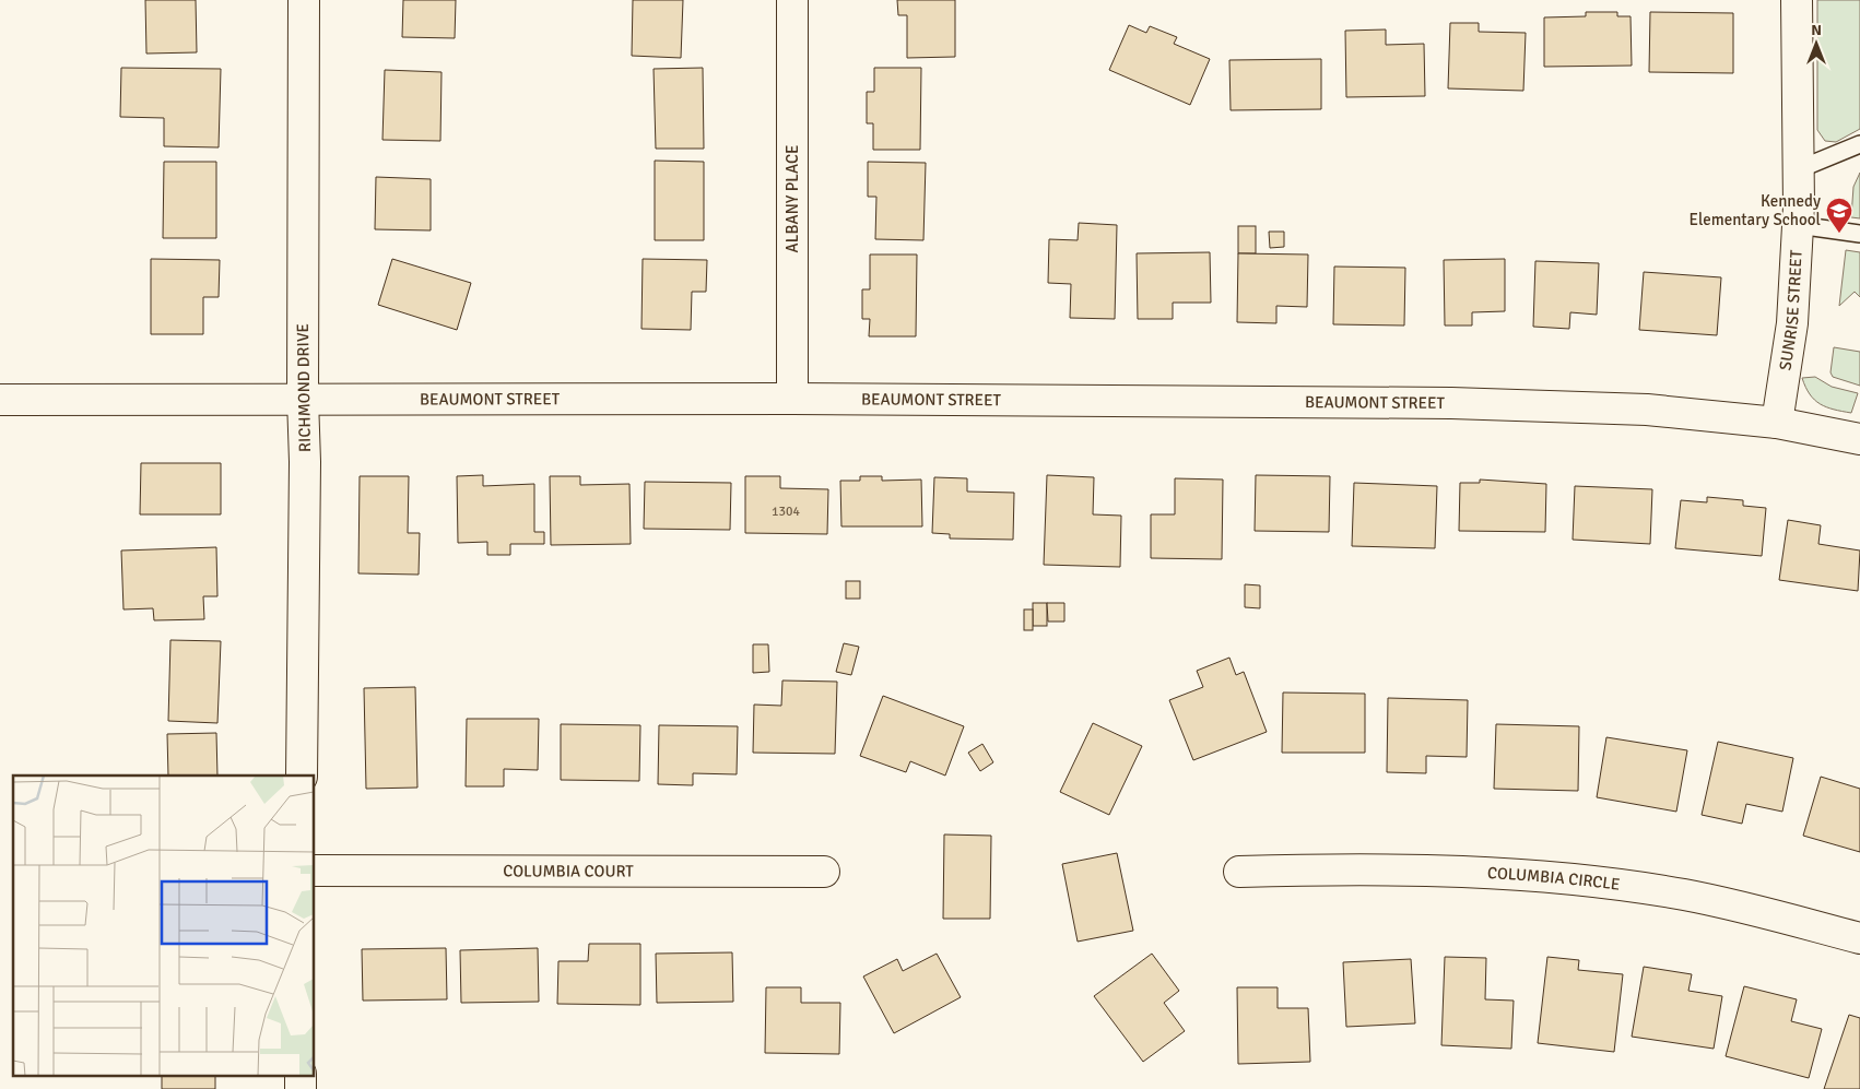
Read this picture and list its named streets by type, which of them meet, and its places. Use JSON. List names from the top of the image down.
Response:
{
  "streets": {
    "street": [
      "ALBANY PLACE",
      "SUNRISE STREET",
      "RICHMOND DRIVE",
      "BEAUMONT STREET",
      "COLUMBIA COURT",
      "COLUMBIA CIRCLE"
    ]
  },
  "crossings": [
    ["ALBANY PLACE", "BEAUMONT STREET"],
    ["SUNRISE STREET", "BEAUMONT STREET"],
    ["RICHMOND DRIVE", "BEAUMONT STREET"]
  ],
  "places": {
    "school or university": ["Kennedy Elementary School"]
  },
  "house_numbers": ["1304"],
  "north": "top"
}
